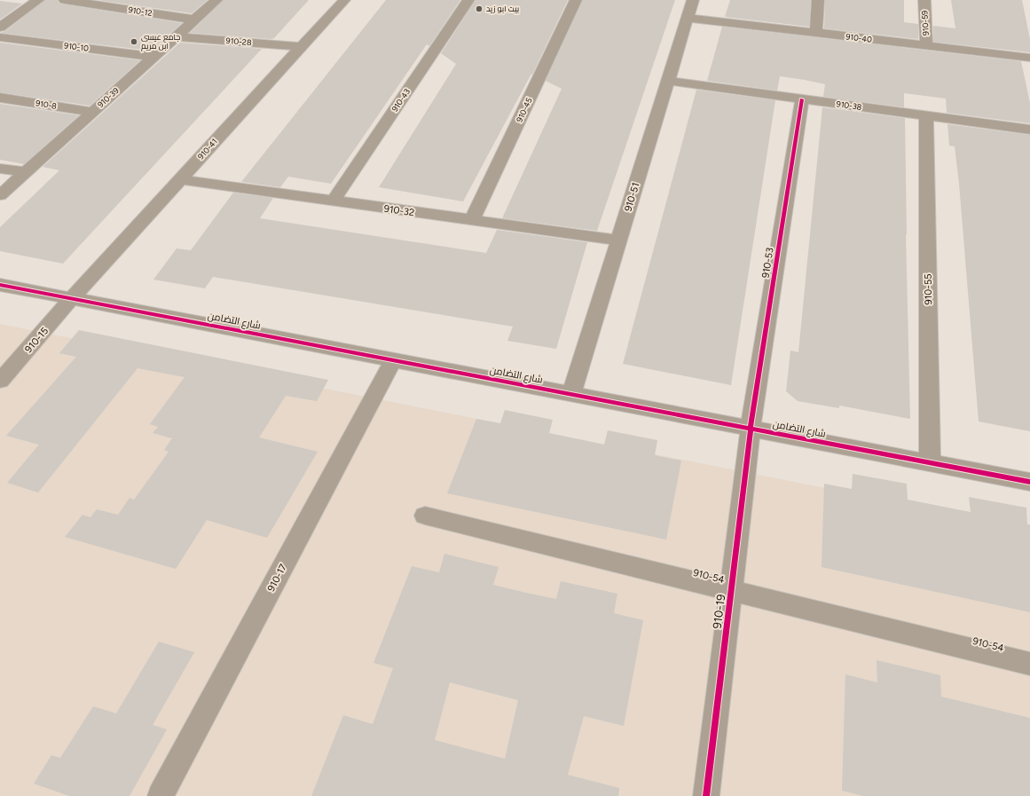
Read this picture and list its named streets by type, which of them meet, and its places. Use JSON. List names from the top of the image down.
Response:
{
  "streets": {
    "street": [
      "910-12",
      "910-59",
      "910-40",
      "910-28",
      "910-10",
      "910-39",
      "910-43",
      "910-8",
      "910-38",
      "910-45",
      "910-41",
      "910-51",
      "910-32",
      "910-53",
      "910-55",
      "شارع التضامن",
      "910-15",
      "910-54",
      "910-17",
      "910-19"
    ]
  },
  "crossings": [
    ["910-12", "910-39"],
    ["910-59", "910-40"],
    ["910-40", "910-51"],
    ["910-28", "910-39"],
    ["910-28", "910-41"],
    ["910-10", "910-39"],
    ["910-39", "910-8"],
    ["910-43", "910-32"],
    ["910-38", "910-51"],
    ["910-38", "910-53"],
    ["910-38", "910-55"],
    ["910-45", "910-32"],
    ["910-41", "910-32"],
    ["910-41", "شارع التضامن"],
    ["910-41", "910-15"],
    ["910-51", "910-32"],
    ["910-51", "شارع التضامن"],
    ["910-53", "شارع التضامن"],
    ["910-53", "910-19"],
    ["910-55", "شارع التضامن"],
    ["شارع التضامن", "910-15"],
    ["شارع التضامن", "910-17"],
    ["شارع التضامن", "910-19"],
    ["910-54", "910-19"]
  ],
  "places": ["بيت ابو زيد", "جامع عيسى ابن مريم"]
}
